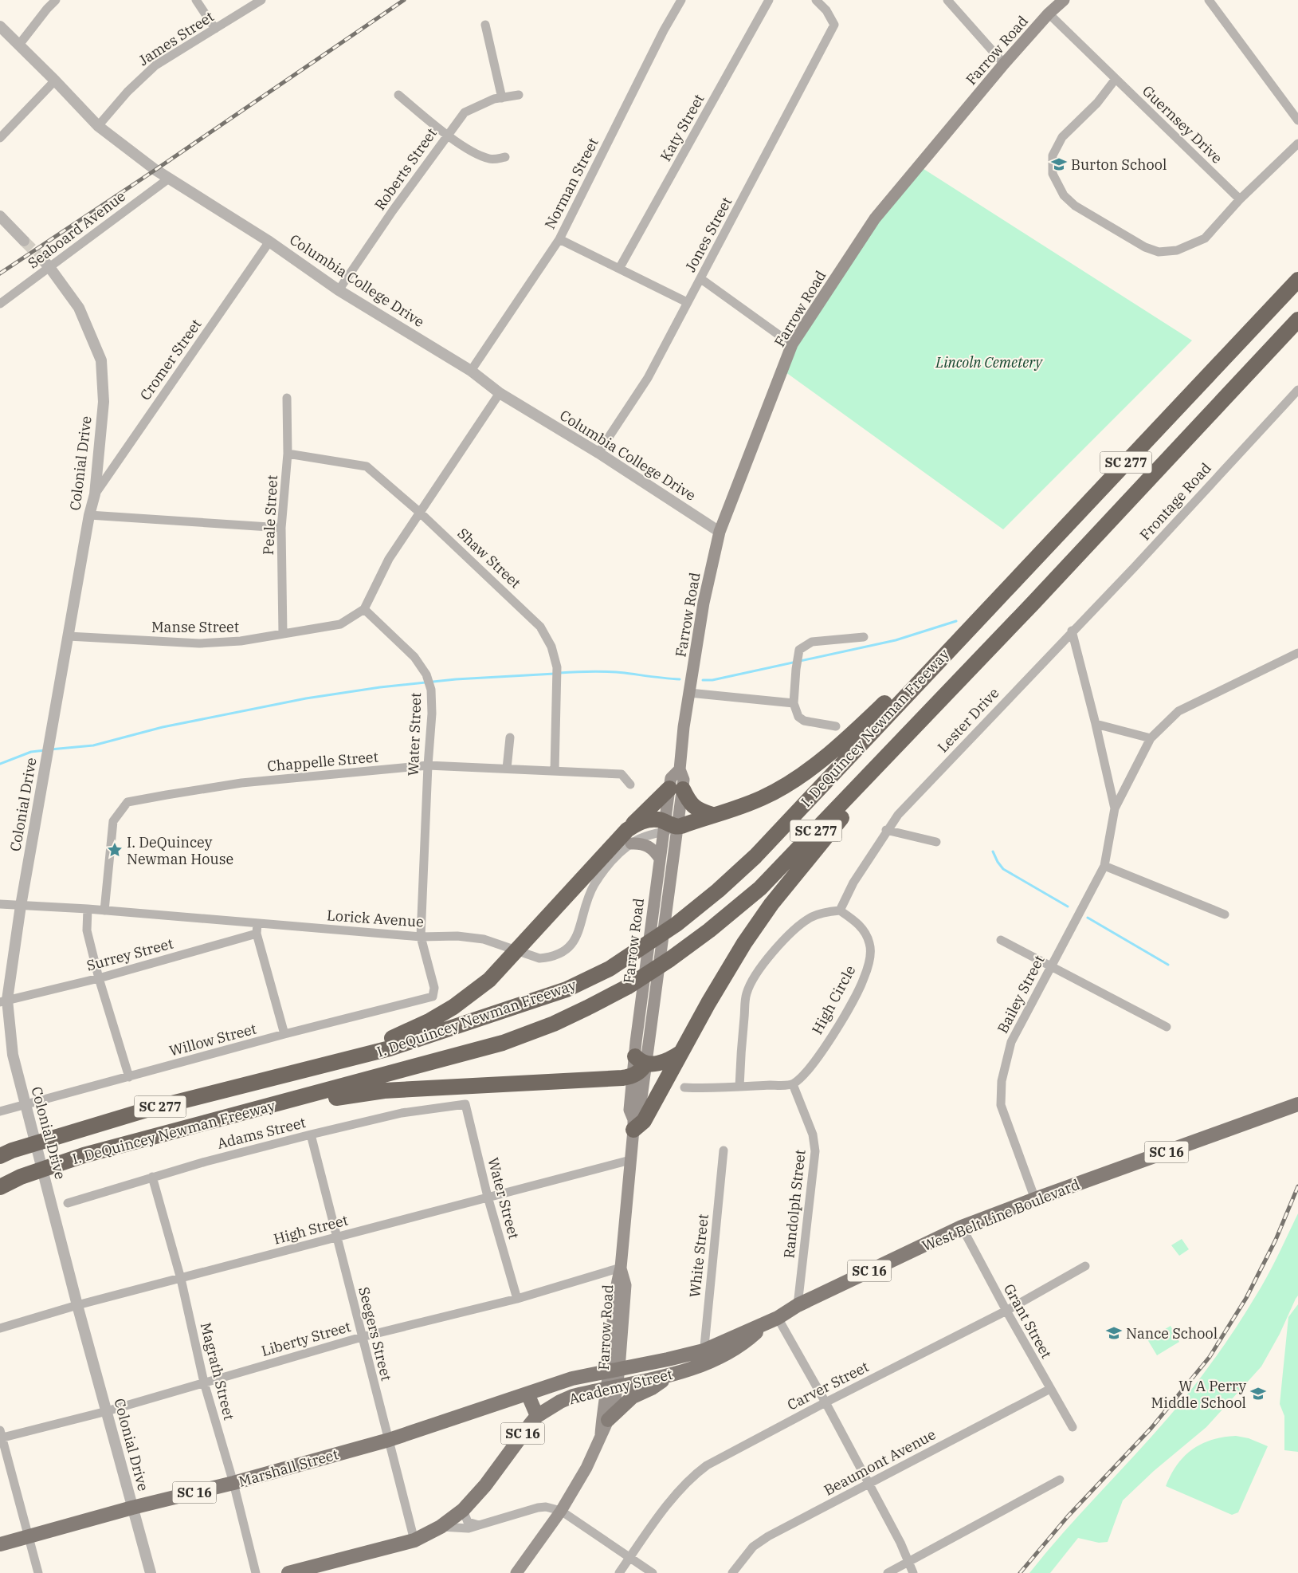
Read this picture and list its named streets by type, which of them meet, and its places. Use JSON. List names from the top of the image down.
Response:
{
  "streets": {
    "highway": ["SC 277", "I. DeQuincey Newman Freeway"],
    "main road": [
      "Farrow Road",
      "SC 16",
      "West Belt Line Boulevard",
      "Academy Street",
      "Marshall Street"
    ],
    "street": [
      "James Street",
      "Guernsey Drive",
      "Katy Street",
      "Roberts Street",
      "Norman Street",
      "Seaboard Avenue",
      "Jones Street",
      "Columbia College Drive",
      "Cromer Street",
      "Colonial Drive",
      "Frontage Road",
      "Peale Street",
      "Shaw Street",
      "Manse Street",
      "Lester Drive",
      "Water Street",
      "Chappelle Street",
      "Lorick Avenue",
      "Surrey Street",
      "Bailey Street",
      "High Circle",
      "Willow Street",
      "Adams Street",
      "Randolph Street",
      "High Street",
      "White Street",
      "Grant Street",
      "Seegers Street",
      "Liberty Street",
      "Magrath Street",
      "Carver Street",
      "Beaumont Avenue"
    ]
  },
  "crossings": [
    ["James Street", "Columbia College Drive"],
    ["Farrow Road", "Guernsey Drive"],
    ["Farrow Road", "Columbia College Drive"],
    ["Farrow Road", "West Belt Line Boulevard"],
    ["Farrow Road", "High Street"],
    ["Farrow Road", "Liberty Street"],
    ["Farrow Road", "Academy Street"],
    ["Roberts Street", "Columbia College Drive"],
    ["Norman Street", "Columbia College Drive"],
    ["Seaboard Avenue", "Columbia College Drive"],
    ["Seaboard Avenue", "Colonial Drive"],
    ["Jones Street", "Columbia College Drive"],
    ["Columbia College Drive", "Cromer Street"],
    ["Cromer Street", "Colonial Drive"],
    ["Colonial Drive", "Manse Street"],
    ["Colonial Drive", "Lorick Avenue"],
    ["Colonial Drive", "Surrey Street"],
    ["Colonial Drive", "Willow Street"],
    ["Colonial Drive", "High Street"],
    ["Colonial Drive", "Liberty Street"],
    ["Colonial Drive", "Marshall Street"],
    ["Frontage Road", "Lester Drive"],
    ["Frontage Road", "Bailey Street"],
    ["Peale Street", "Shaw Street"],
    ["Peale Street", "Manse Street"],
    ["Shaw Street", "Chappelle Street"],
    ["Manse Street", "Water Street"],
    ["Lester Drive", "Bailey Street"],
    ["Water Street", "Chappelle Street"],
    ["Water Street", "Lorick Avenue"],
    ["Water Street", "Willow Street"],
    ["Water Street", "Adams Street"],
    ["Water Street", "High Street"],
    ["Water Street", "Liberty Street"],
    ["Chappelle Street", "Lorick Avenue"],
    ["Bailey Street", "West Belt Line Boulevard"],
    ["High Circle", "Randolph Street"],
    ["Adams Street", "Seegers Street"],
    ["Adams Street", "Magrath Street"],
    ["Randolph Street", "West Belt Line Boulevard"],
    ["West Belt Line Boulevard", "White Street"],
    ["West Belt Line Boulevard", "Grant Street"],
    ["West Belt Line Boulevard", "Academy Street"],
    ["West Belt Line Boulevard", "Marshall Street"],
    ["High Street", "Seegers Street"],
    ["High Street", "Magrath Street"],
    ["White Street", "Academy Street"],
    ["Grant Street", "Carver Street"],
    ["Grant Street", "Beaumont Avenue"],
    ["Seegers Street", "Liberty Street"],
    ["Seegers Street", "Academy Street"],
    ["Seegers Street", "Marshall Street"],
    ["Liberty Street", "Magrath Street"],
    ["Magrath Street", "Marshall Street"]
  ],
  "parks": ["Lincoln Cemetery"],
  "places": {
    "school or university": ["Burton School", "Nance School", "W A Perry Middle School"],
    "place": ["I. DeQuincey Newman House"]
  }
}
